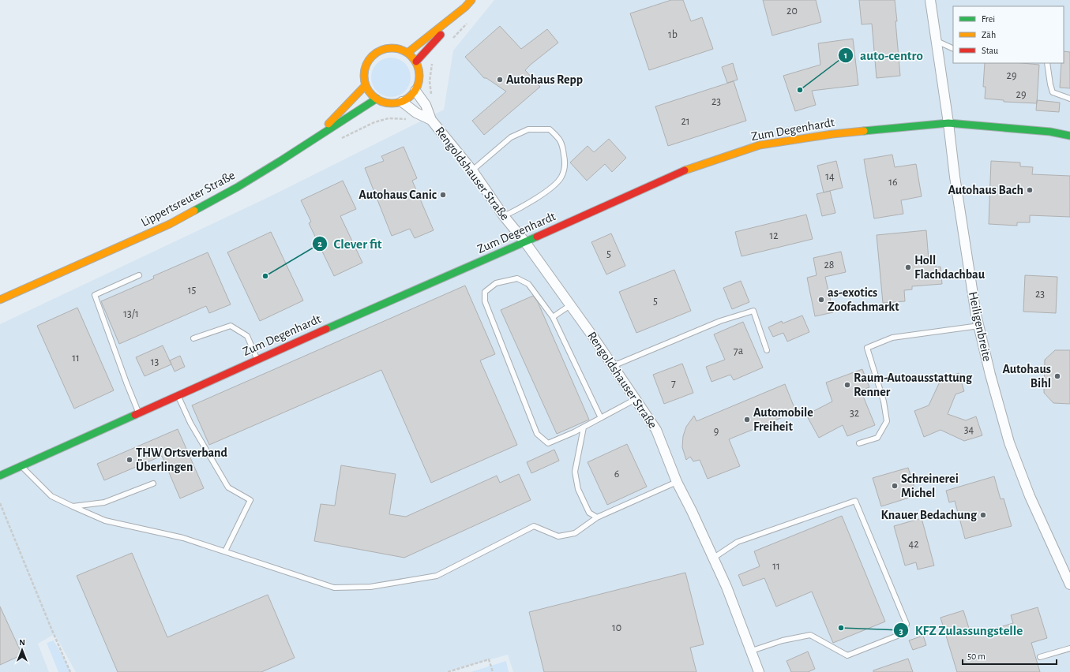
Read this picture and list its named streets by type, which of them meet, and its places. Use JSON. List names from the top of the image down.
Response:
{
  "streets": {
    "street": [
      "Zum Degenhardt",
      "Rengoldshauser Straße",
      "Lippertsreuter Straße",
      "Heiligenbreite"
    ]
  },
  "crossings": [
    ["Zum Degenhardt", "Rengoldshauser Straße"],
    ["Zum Degenhardt", "Heiligenbreite"],
    ["Rengoldshauser Straße", "Lippertsreuter Straße"]
  ],
  "places": [
    "Autohaus Repp",
    "auto-centro",
    "Autohaus Bach",
    "Autohaus Canic",
    "Holl Flachdachbau",
    "Clever fit",
    "as-exotics Zoofachmarkt",
    "Autohaus Bihl",
    "Raum-Autoausstattung Renner",
    "Automobile Freiheit",
    "THW Ortsverband Überlingen",
    "Schreinerei Michel",
    "Knauer Bedachung",
    "KFZ Zulassungstelle"
  ],
  "house_numbers": [
    "20",
    "1b",
    "29",
    "29",
    "23",
    "21",
    "14",
    "16",
    "12",
    "5",
    "28",
    "15",
    "23",
    "5",
    "13/1",
    "7a",
    "11",
    "13",
    "7",
    "32",
    "34",
    "9",
    "6",
    "42",
    "11",
    "10"
  ],
  "legend": ["Frei", "Zäh", "Stau"],
  "scale_bar": "50 m",
  "north": "top"
}
